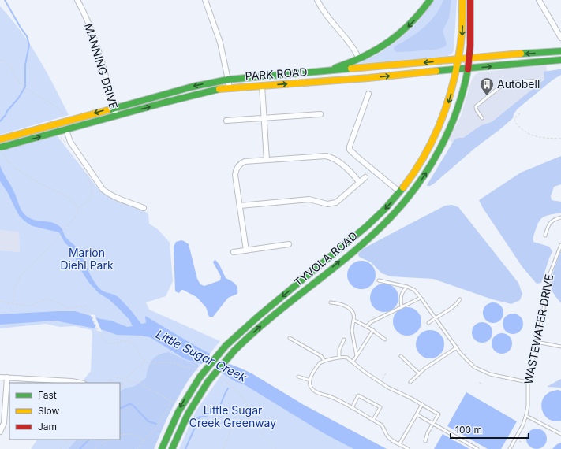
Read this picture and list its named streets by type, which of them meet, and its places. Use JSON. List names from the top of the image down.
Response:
{
  "streets": {
    "main road": ["PARK ROAD", "TYVOLA ROAD"],
    "street": ["MANNING DRIVE"],
    "lane": ["WASTEWATER DRIVE"]
  },
  "crossings": [
    ["MANNING DRIVE", "PARK ROAD"],
    ["PARK ROAD", "TYVOLA ROAD"]
  ],
  "water": ["Little Sugar Creek"],
  "parks": ["Marion Diehl Park", "Little Sugar Creek Greenway"],
  "places": {
    "building": ["Autobell"]
  },
  "legend": ["Fast", "Slow", "Jam"],
  "scale_bar": "100 m"
}
